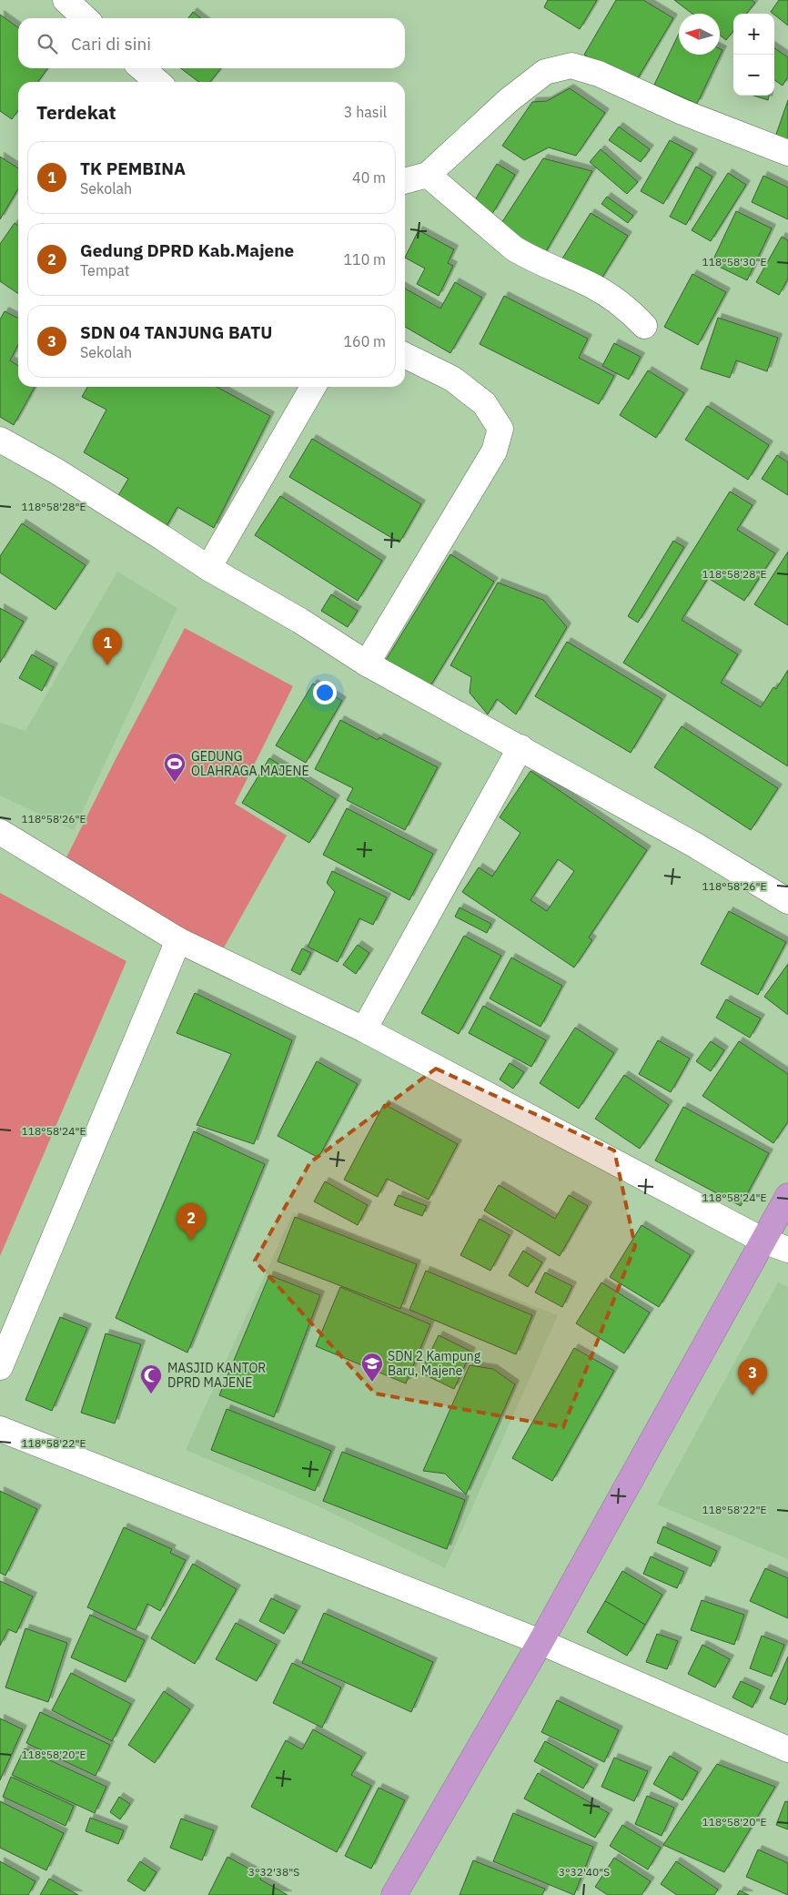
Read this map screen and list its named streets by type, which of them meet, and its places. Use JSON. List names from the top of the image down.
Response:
{
  "places": {
    "sports": ["GEDUNG OLAHRAGA MAJENE"],
    "school or university": ["SDN 2 Kampung Baru, Majene"],
    "mosque": ["MASJID KANTOR DPRD MAJENE"]
  },
  "north": "left",
  "page": {
    "map_buttons": ["+", "−"],
    "search": "Cari di sini",
    "heading": ["Terdekat", "3 hasil"],
    "list": [
      {
        "mark": "1",
        "name": "TK PEMBINA",
        "note": "Sekolah",
        "value": "40 m"
      },
      {
        "mark": "2",
        "name": "Gedung DPRD Kab.Majene",
        "note": "Tempat",
        "value": "110 m"
      },
      {
        "mark": "3",
        "name": "SDN 04 TANJUNG BATU",
        "note": "Sekolah",
        "value": "160 m"
      }
    ],
    "pins": ["1", "2", "3"]
  },
  "coordinates": [
    "118°58'30\"E",
    "118°58'28\"E",
    "118°58'26\"E",
    "118°58'24\"E",
    "118°58'22\"E",
    "118°58'20\"E",
    "3°32'38\"S",
    "3°32'40\"S"
  ]
}
